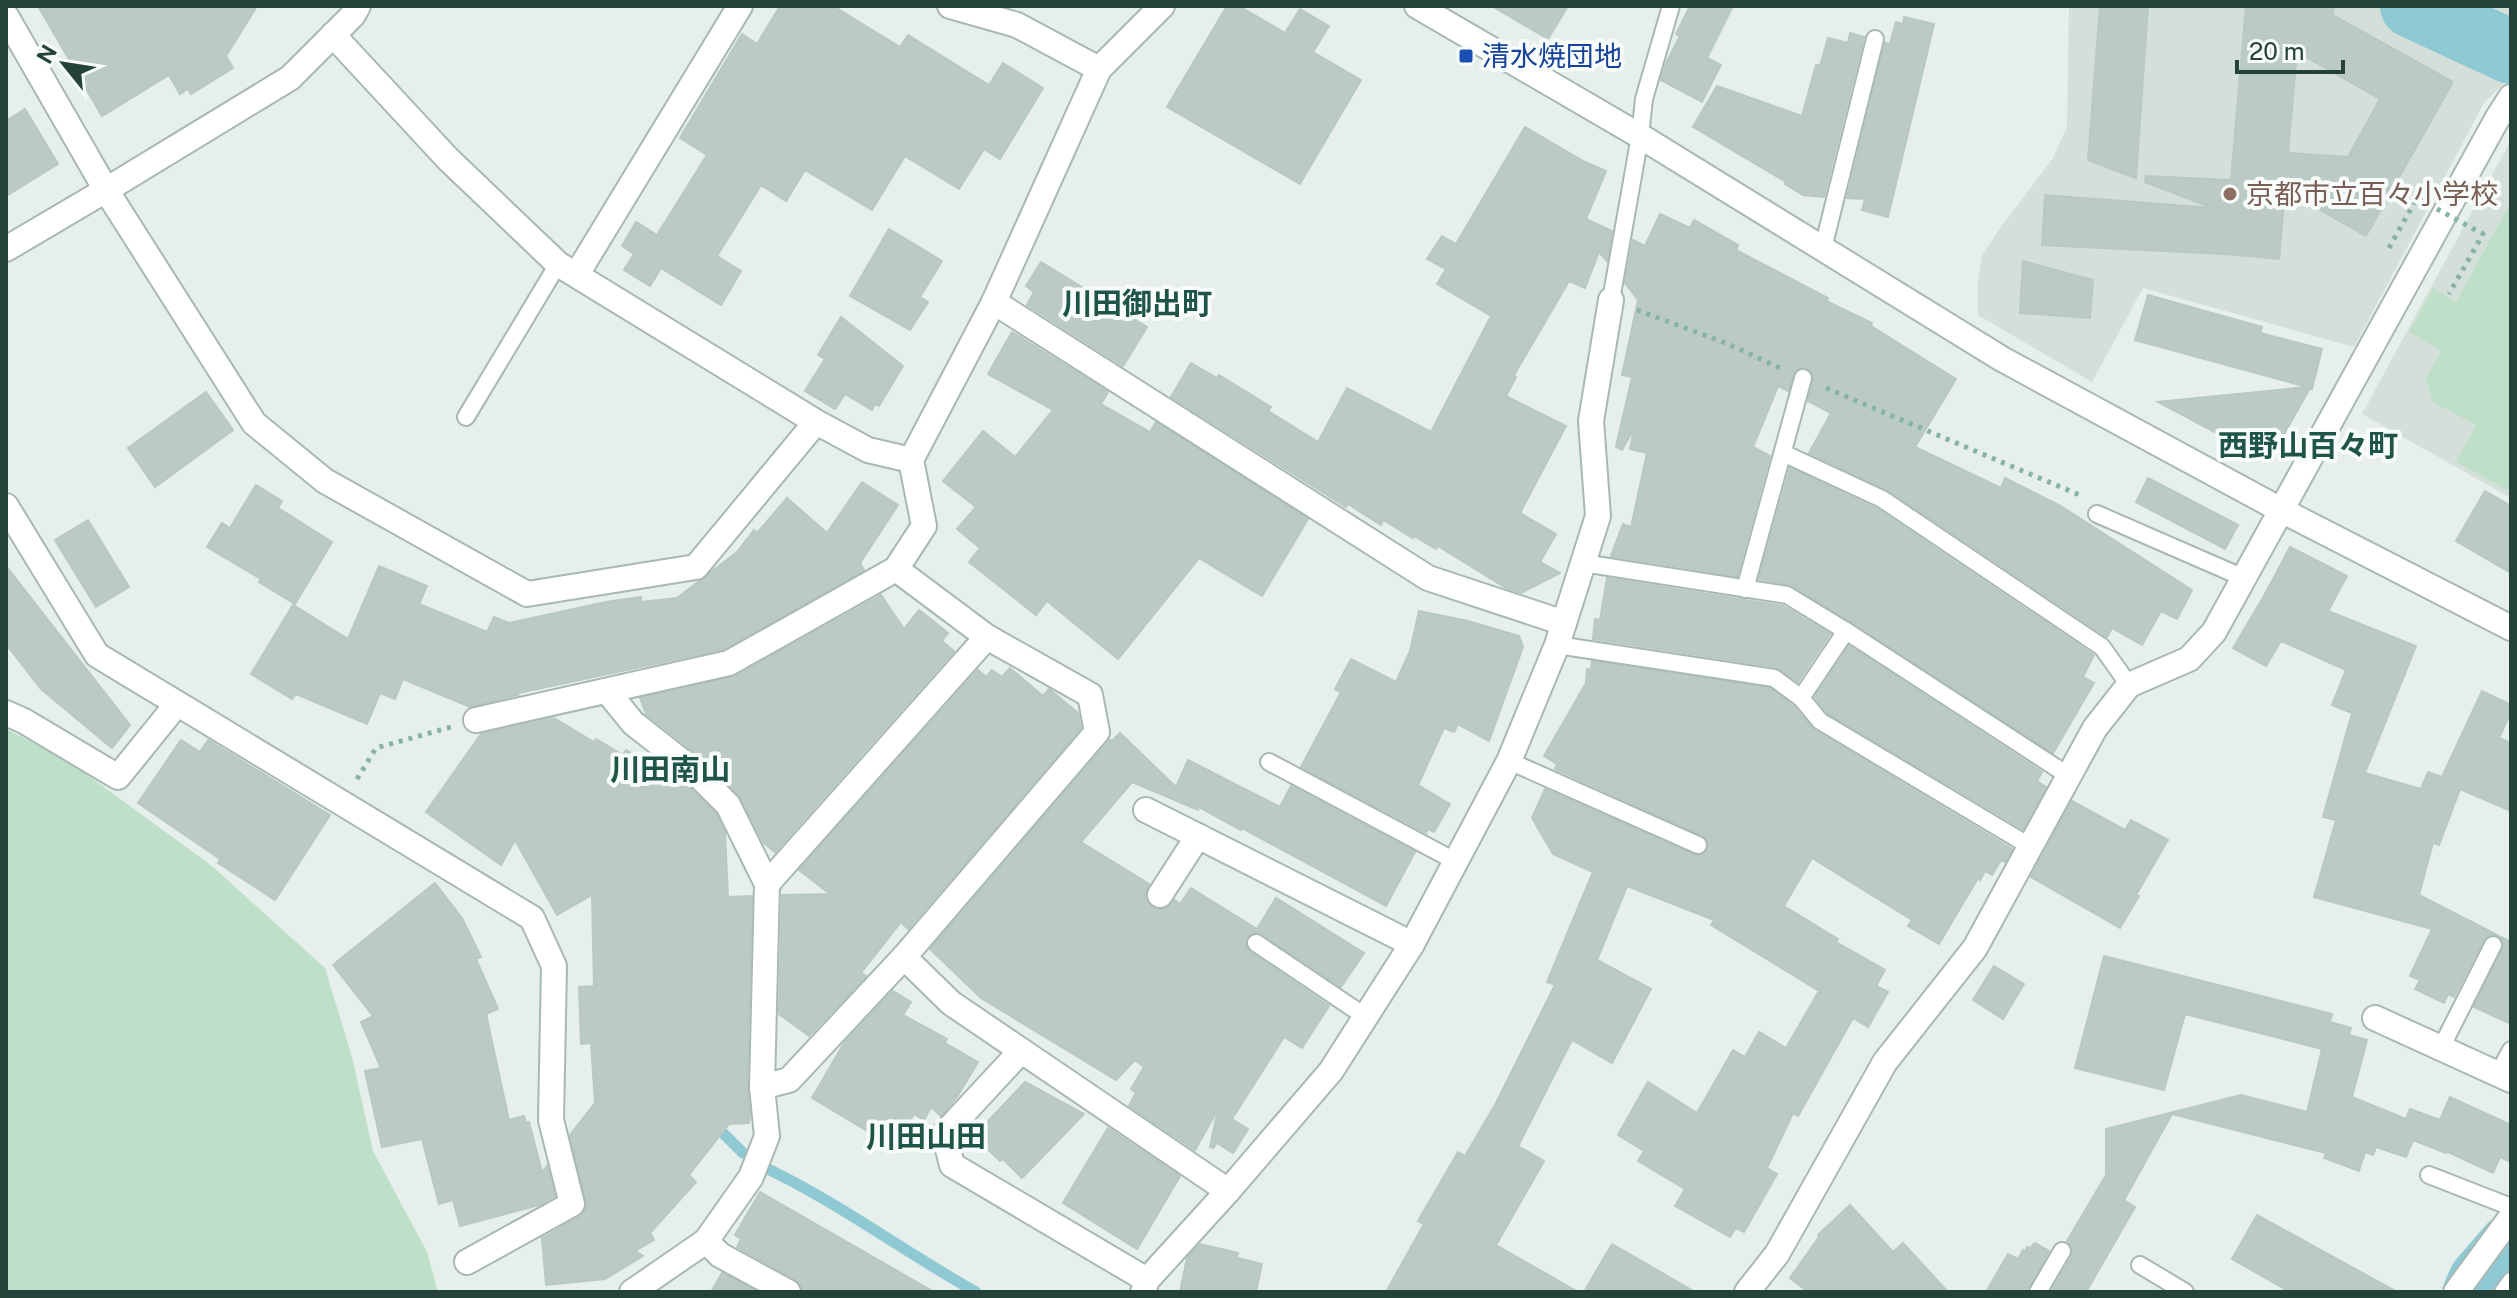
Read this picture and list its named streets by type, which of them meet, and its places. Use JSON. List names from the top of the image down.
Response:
{
  "districts": [
    "川田御出町",
    "西野山百々町",
    "川田南山",
    "川田山田"
  ],
  "places": {
    "transit": ["清水焼団地"],
    "other": ["京都市立百々小学校"]
  },
  "scale_bar": "20 m",
  "north": "top left"
}
